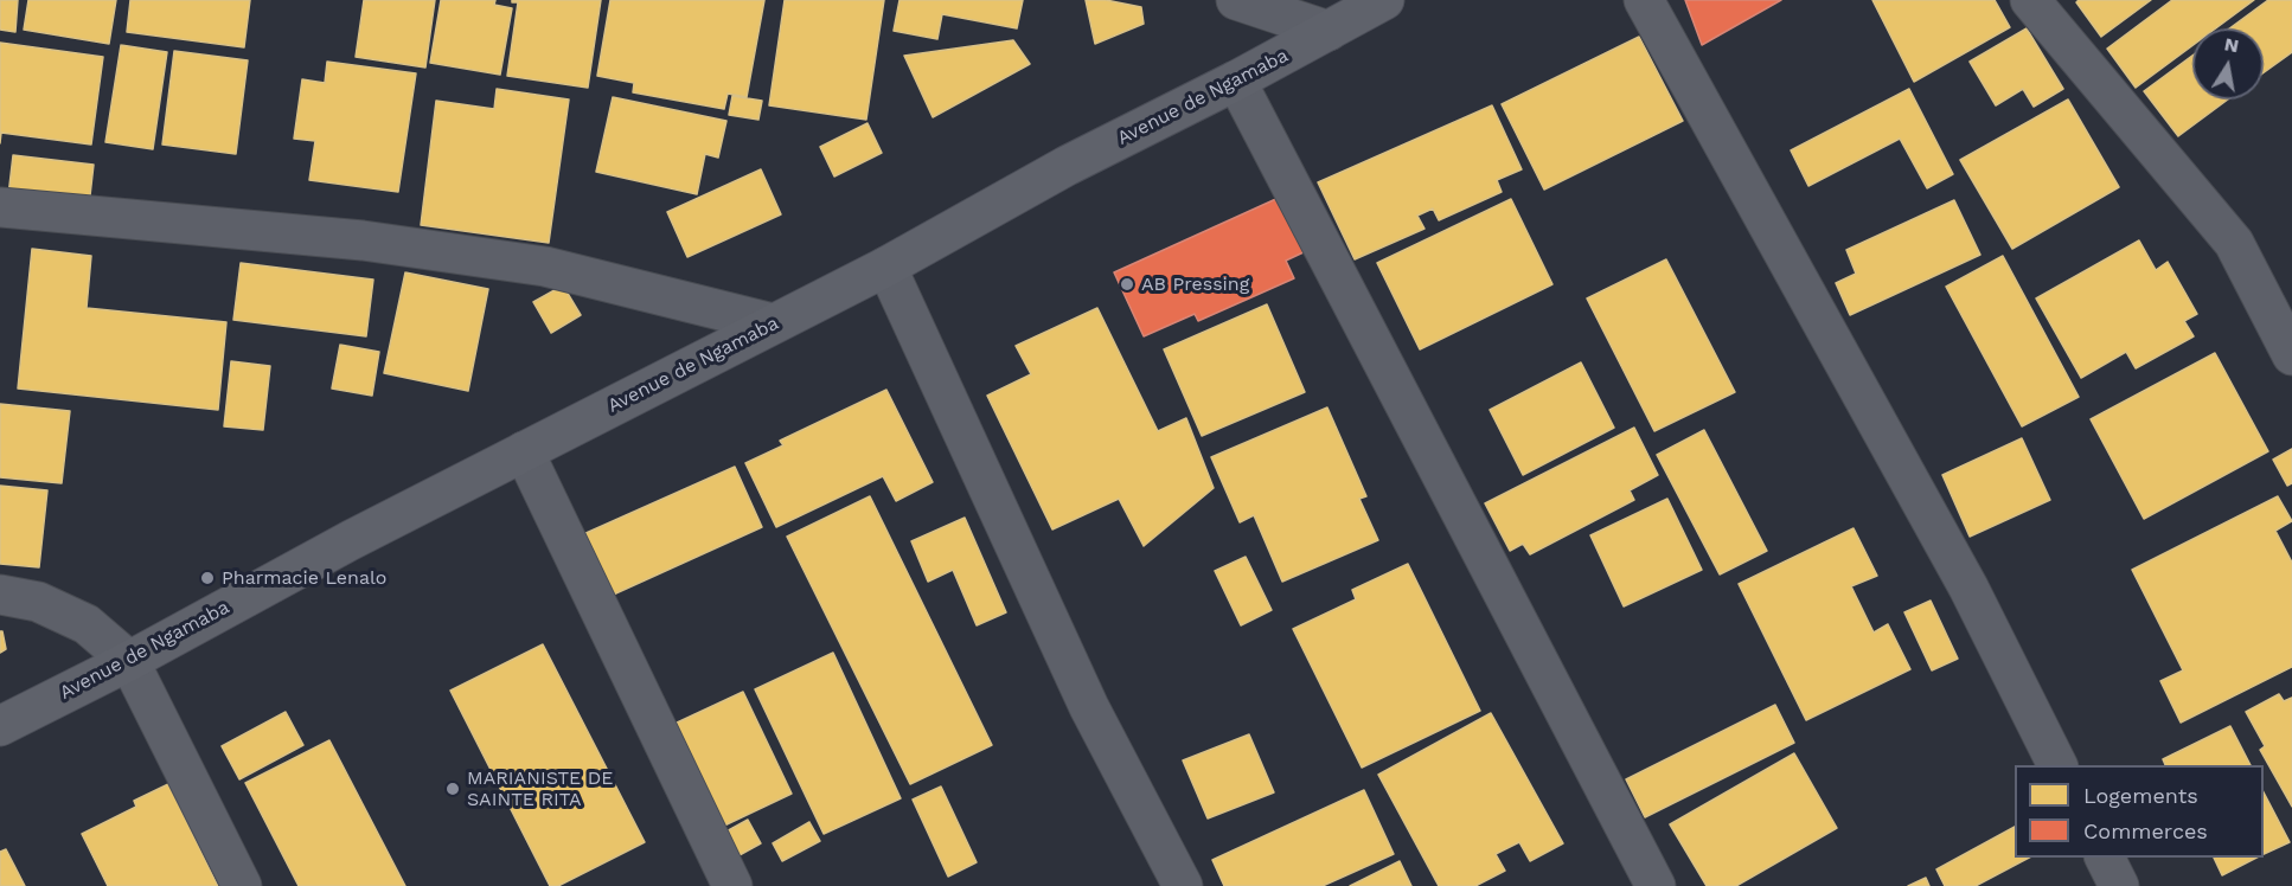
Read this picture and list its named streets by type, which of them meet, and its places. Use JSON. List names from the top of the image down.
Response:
{
  "streets": {
    "main road": ["Avenue de Ngamaba"]
  },
  "places": ["AB Pressing", "Pharmacie Lenalo", "MARIANISTE DE SAINTE RITA"],
  "legend": ["Logements", "Commerces"],
  "north": "top"
}
